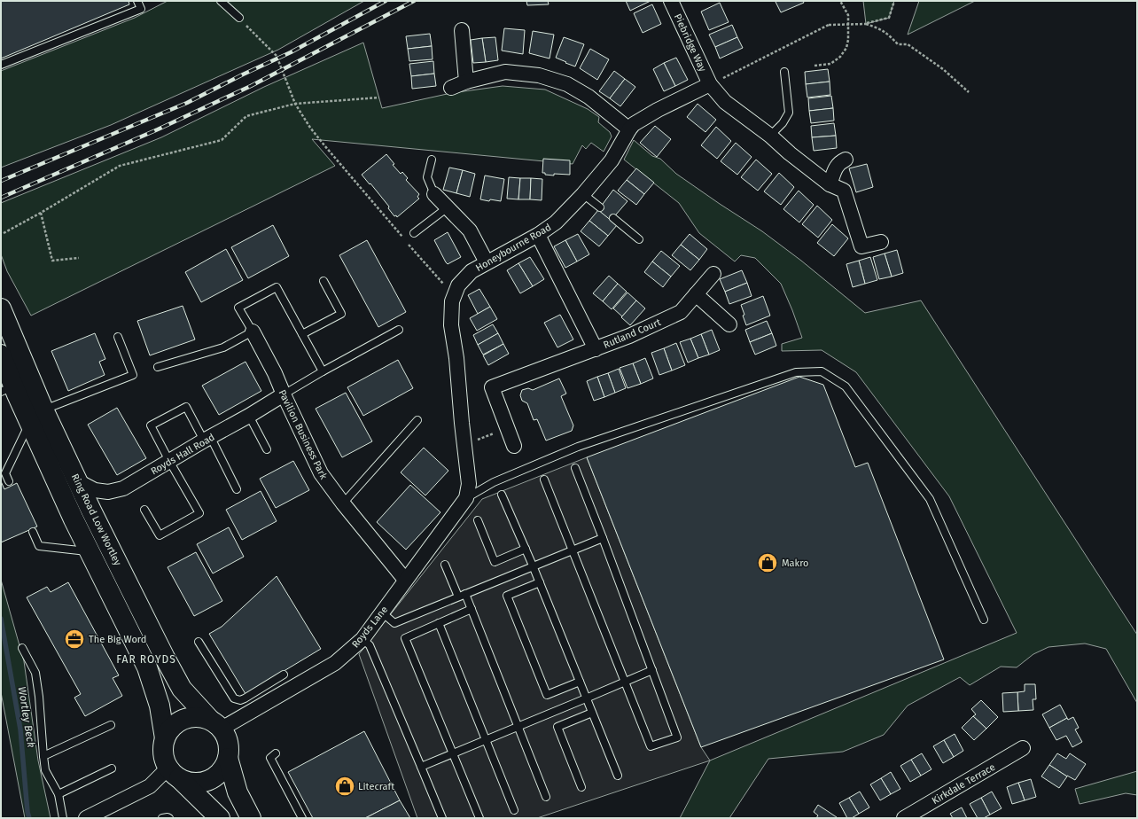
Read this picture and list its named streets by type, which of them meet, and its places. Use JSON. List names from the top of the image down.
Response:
{
  "streets": {
    "highway": ["Ring Road Low Wortley"],
    "street": [
      "Piebridge Way",
      "Honeybourne Road",
      "Rutland Court",
      "Pavilion Business Park",
      "Royds Hall Road",
      "Royds Lane",
      "Kirkdale Terrace"
    ]
  },
  "crossings": [
    ["Piebridge Way", "Honeybourne Road"],
    ["Honeybourne Road", "Rutland Court"],
    ["Honeybourne Road", "Royds Lane"],
    ["Pavilion Business Park", "Royds Hall Road"],
    ["Pavilion Business Park", "Royds Lane"],
    ["Royds Hall Road", "Ring Road Low Wortley"],
    ["Ring Road Low Wortley", "Royds Lane"]
  ],
  "districts": ["FAR ROYDS"],
  "water": ["Wortley Beck"],
  "places": {
    "shop": ["Makro", "Litecraft"],
    "office": ["The Big Word"]
  }
}
